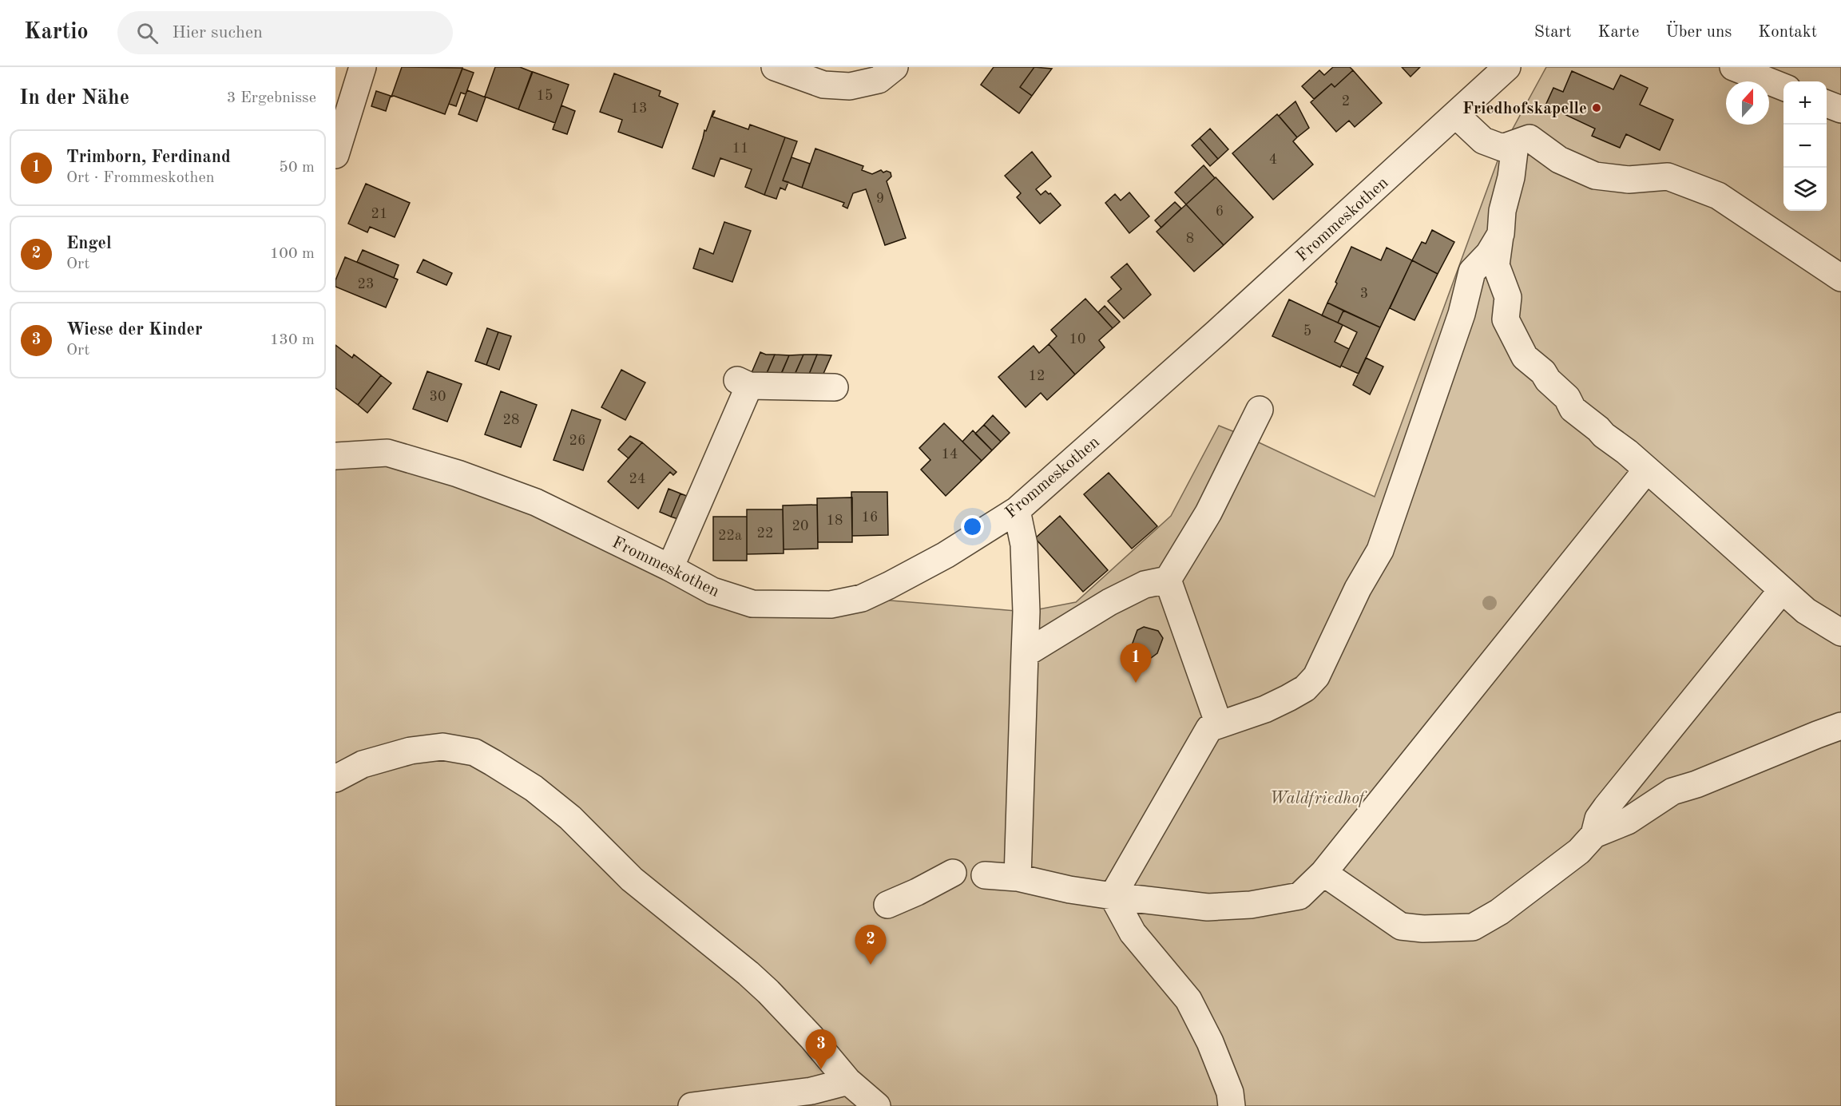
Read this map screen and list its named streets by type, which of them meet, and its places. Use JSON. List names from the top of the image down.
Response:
{
  "streets": {
    "street": ["Frommeskothen"]
  },
  "parks": ["Waldfriedhof"],
  "places": ["Friedhofskapelle"],
  "house_numbers": [
    "15",
    "2",
    "13",
    "11",
    "4",
    "9",
    "6",
    "21",
    "8",
    "23",
    "3",
    "5",
    "10",
    "12",
    "30",
    "28",
    "26",
    "14",
    "24",
    "16",
    "18",
    "20",
    "22",
    "22a"
  ],
  "north": "top",
  "page": {
    "header": "Kartio",
    "search": "Hier suchen",
    "nav": [
      "Start",
      "Karte",
      "Über uns",
      "Kontakt"
    ],
    "heading": ["In der Nähe", "3 Ergebnisse"],
    "map_buttons": ["+", "−"],
    "list": [
      {
        "mark": "1",
        "name": "Trimborn, Ferdinand",
        "note": "Ort · Frommeskothen",
        "value": "50 m"
      },
      {
        "mark": "2",
        "name": "Engel",
        "note": "Ort",
        "value": "100 m"
      },
      {
        "mark": "3",
        "name": "Wiese der Kinder",
        "note": "Ort",
        "value": "130 m"
      }
    ],
    "pins": ["1", "2", "3"]
  }
}
